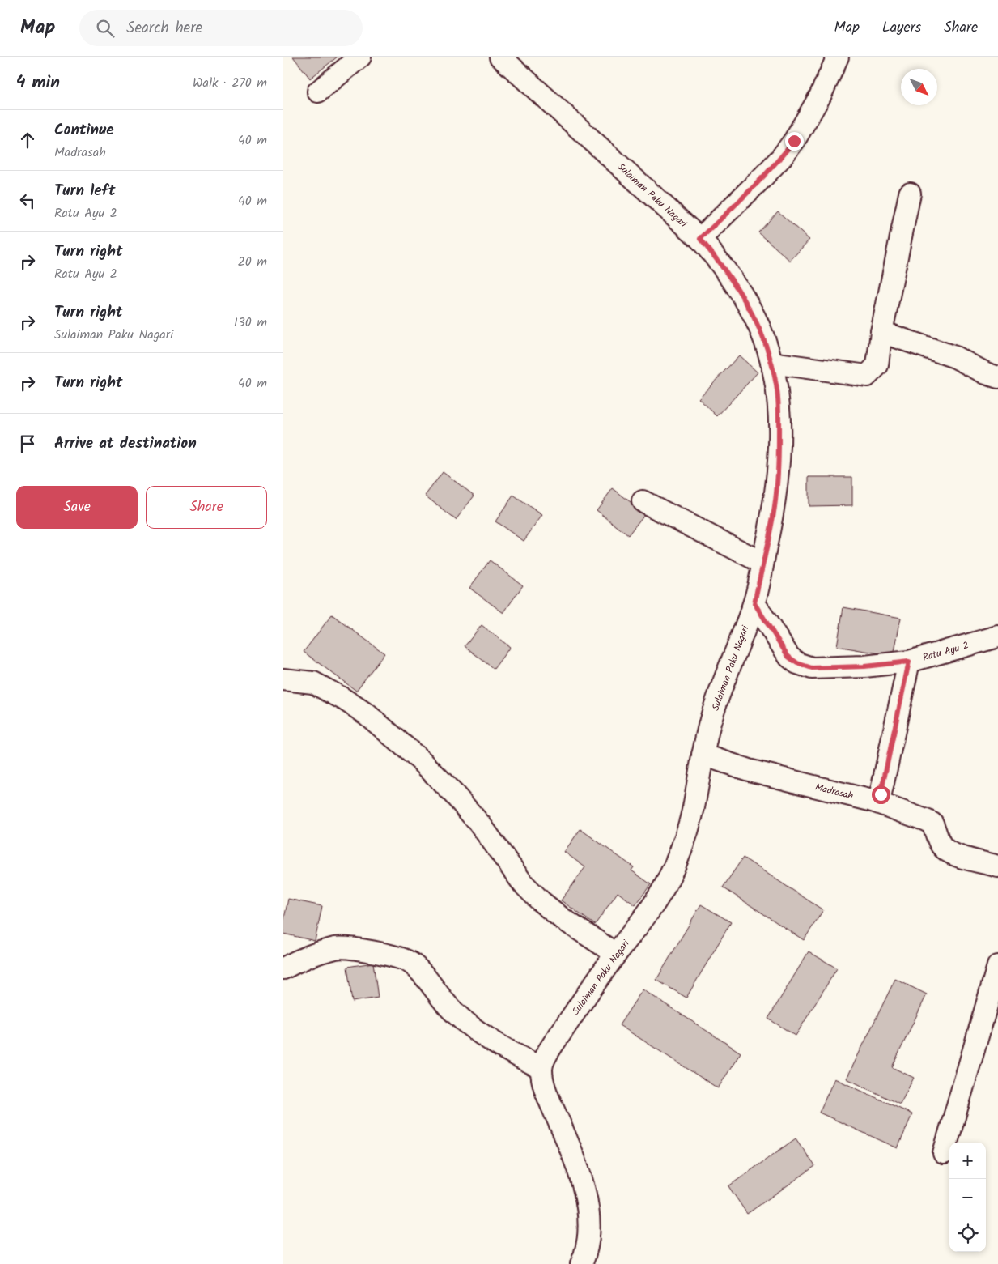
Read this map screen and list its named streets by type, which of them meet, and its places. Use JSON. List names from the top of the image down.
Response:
{
  "streets": {
    "street": ["Sulaiman Paku Nagari", "Ratu Ayu 2", "Madrasah"]
  },
  "crossings": [
    ["Sulaiman Paku Nagari", "Ratu Ayu 2"],
    ["Sulaiman Paku Nagari", "Madrasah"]
  ],
  "north": "bottom right",
  "page": {
    "header": "Map",
    "search": "Search here",
    "nav": ["Map", "Layers", "Share"],
    "heading": ["4 min", "Walk · 270 m"],
    "list": [
      ["Continue", "Madrasah", "40 m"],
      ["Turn left", "Ratu Ayu 2", "40 m"],
      ["Turn right", "Ratu Ayu 2", "20 m"],
      ["Turn right", "Sulaiman Paku Nagari", "130 m"],
      ["Turn right", "40 m"],
      "Arrive at destination"
    ],
    "buttons": ["Save", "Share"],
    "map_buttons": ["+", "−"]
  }
}
